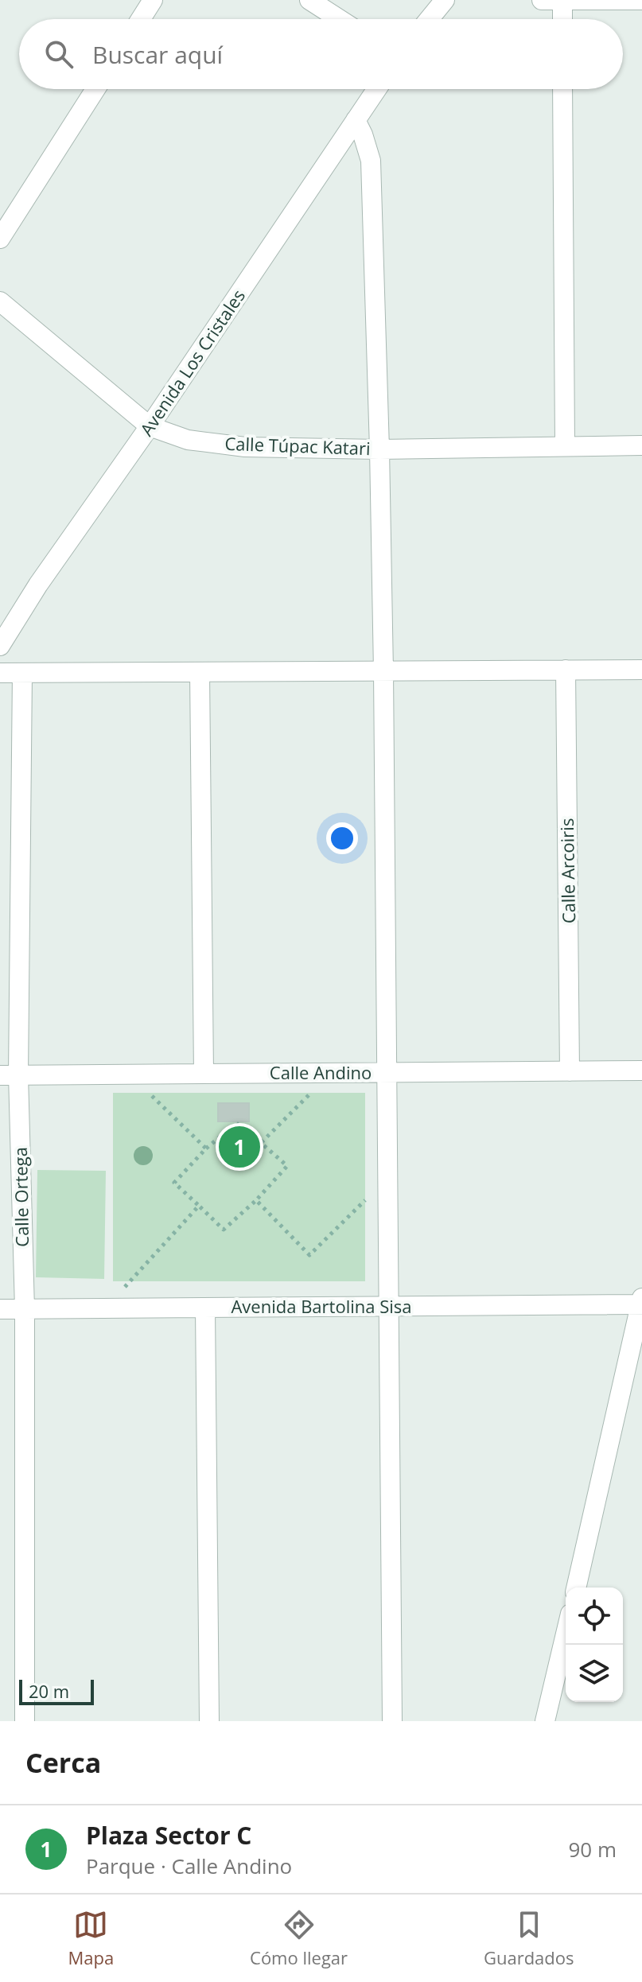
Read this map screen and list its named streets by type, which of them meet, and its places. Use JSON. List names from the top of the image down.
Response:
{
  "streets": {
    "street": [
      "Avenida Los Cristales",
      "Calle Túpac Katari",
      "Calle Arcoiris",
      "Calle Andino",
      "Calle Ortega",
      "Avenida Bartolina Sisa"
    ]
  },
  "crossings": [
    ["Avenida Los Cristales", "Calle Túpac Katari"],
    ["Calle Arcoiris", "Calle Andino"],
    ["Calle Andino", "Calle Ortega"],
    ["Calle Ortega", "Avenida Bartolina Sisa"]
  ],
  "scale_bar": "20 m",
  "page": {
    "search": "Buscar aquí",
    "pins": "1",
    "scale": "20 m",
    "heading": "Cerca",
    "list": [
      {
        "mark": "1",
        "name": "Plaza Sector C",
        "note": "Parque · Calle Andino",
        "value": "90 m"
      }
    ],
    "nav": ["Mapa", "Cómo llegar", "Guardados"]
  }
}
